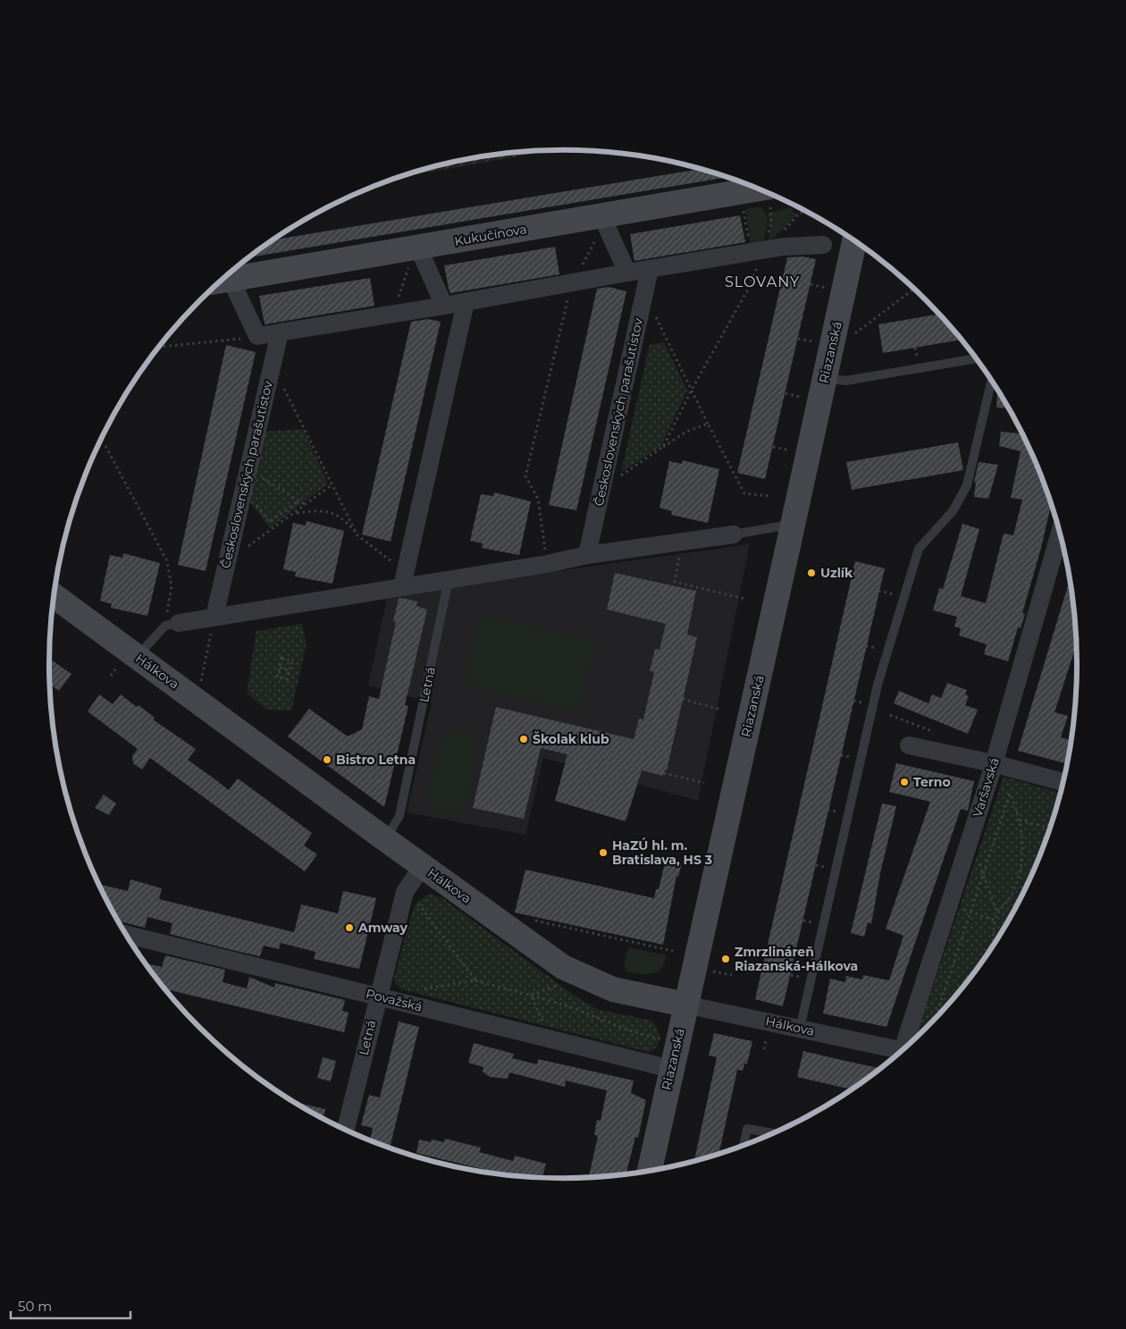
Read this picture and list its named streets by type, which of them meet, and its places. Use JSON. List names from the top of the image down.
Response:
{
  "streets": {
    "street": [
      "Kukučínova",
      "Riazanská",
      "Československých parašutistov",
      "Hálkova",
      "Letná",
      "Varšavská",
      "Považská"
    ]
  },
  "crossings": [
    ["Riazanská", "Hálkova"],
    ["Riazanská", "Považská"],
    ["Hálkova", "Letná"],
    ["Letná", "Považská"]
  ],
  "districts": ["SLOVANY"],
  "places": [
    "Uzlík",
    "Školak klub",
    "Bistro Letna",
    "Terno",
    "HaZÚ hl. m. Bratislava, HS 3",
    "Amway",
    "Zmrzlináreň Riazanská-Hálkova"
  ],
  "scale_bar": "50 m"
}
